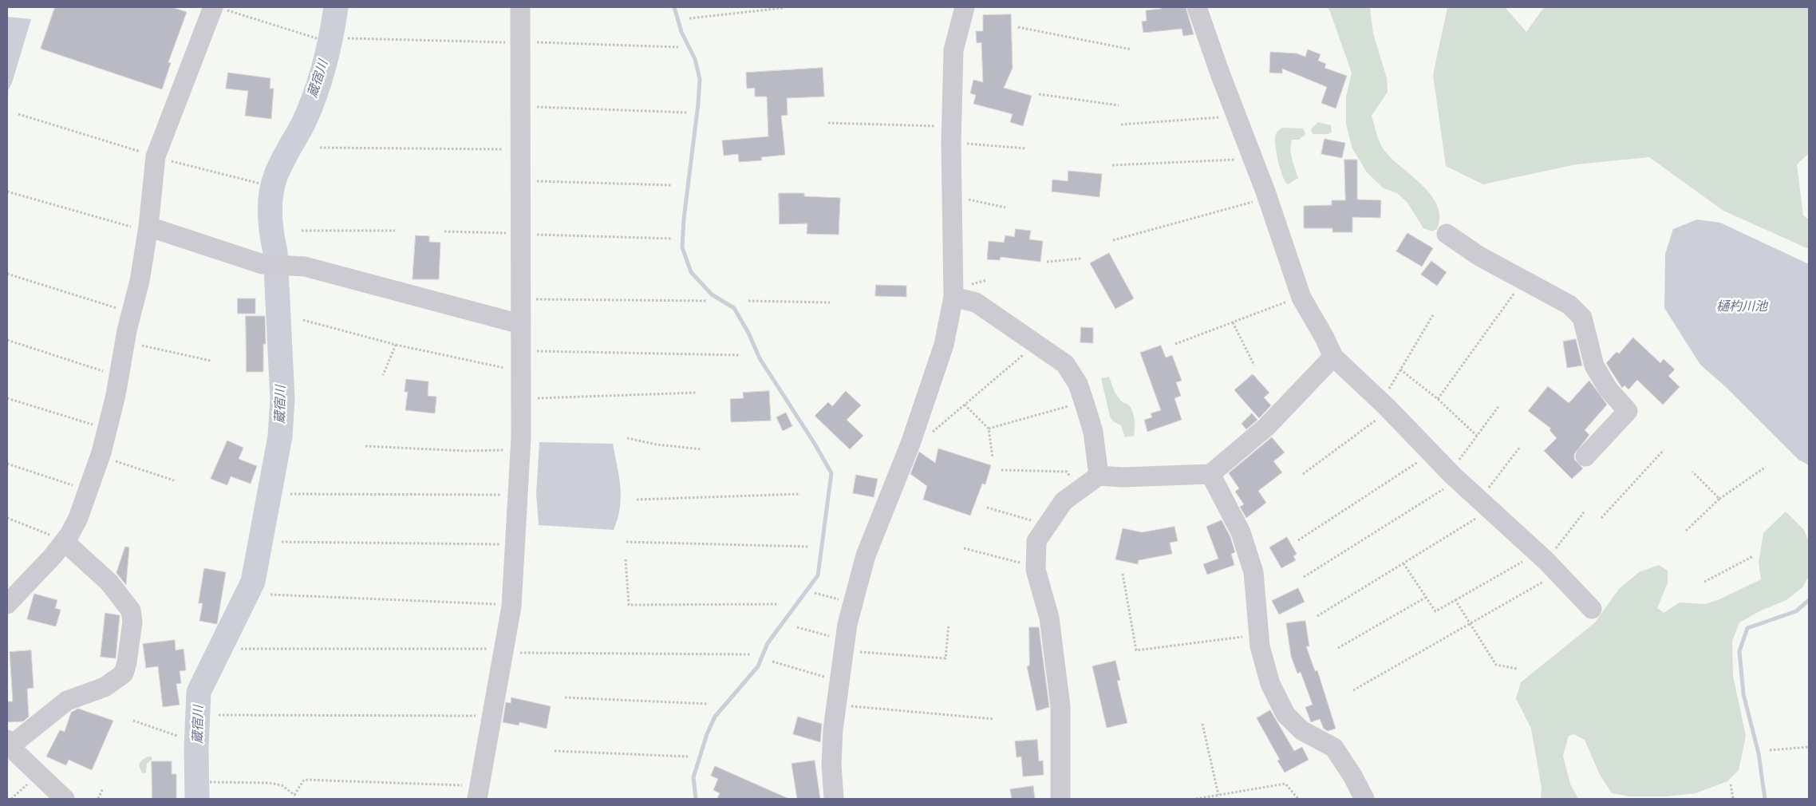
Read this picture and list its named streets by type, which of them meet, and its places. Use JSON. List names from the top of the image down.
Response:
{
  "water": ["蔵宿川", "樋杓川池"]
}
